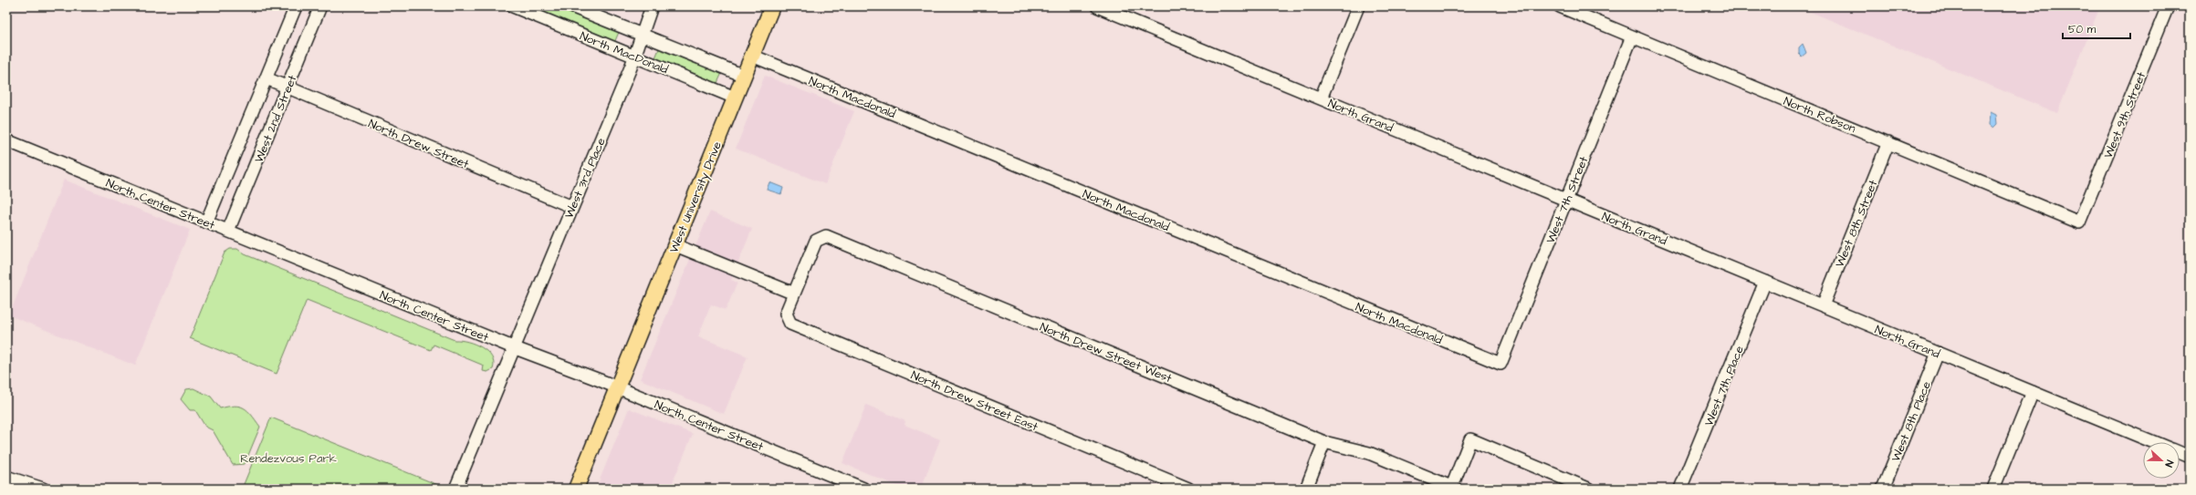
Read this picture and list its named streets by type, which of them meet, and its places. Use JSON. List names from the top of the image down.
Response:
{
  "streets": {
    "main road": ["West University Drive"],
    "street": [
      "North MacDonald",
      "North Macdonald",
      "North Robson",
      "North Grand",
      "West 9th Street",
      "West 2nd Street",
      "North Drew Street",
      "West 3rd Place",
      "West 7th Street",
      "North Center Street",
      "West 8th Street",
      "North Drew Street West",
      "West 7th Place",
      "North Drew Street East",
      "West 8th Place"
    ]
  },
  "crossings": [
    ["North MacDonald", "West 3rd Place"],
    ["North MacDonald", "West University Drive"],
    ["North Macdonald", "West University Drive"],
    ["North Macdonald", "West 7th Street"],
    ["North Robson", "West 9th Street"],
    ["North Robson", "West 7th Street"],
    ["North Robson", "West 8th Street"],
    ["North Grand", "West 7th Street"],
    ["North Grand", "West 8th Street"],
    ["North Grand", "West 7th Place"],
    ["North Grand", "West 8th Place"],
    ["West 2nd Street", "North Drew Street"],
    ["West 2nd Street", "North Center Street"],
    ["North Drew Street", "West 3rd Place"],
    ["West 3rd Place", "North Center Street"],
    ["West University Drive", "North Center Street"],
    ["North Drew Street West", "North Drew Street East"]
  ],
  "parks": ["Rendezvous Park"],
  "scale_bar": "50 m",
  "north": "right"
}
